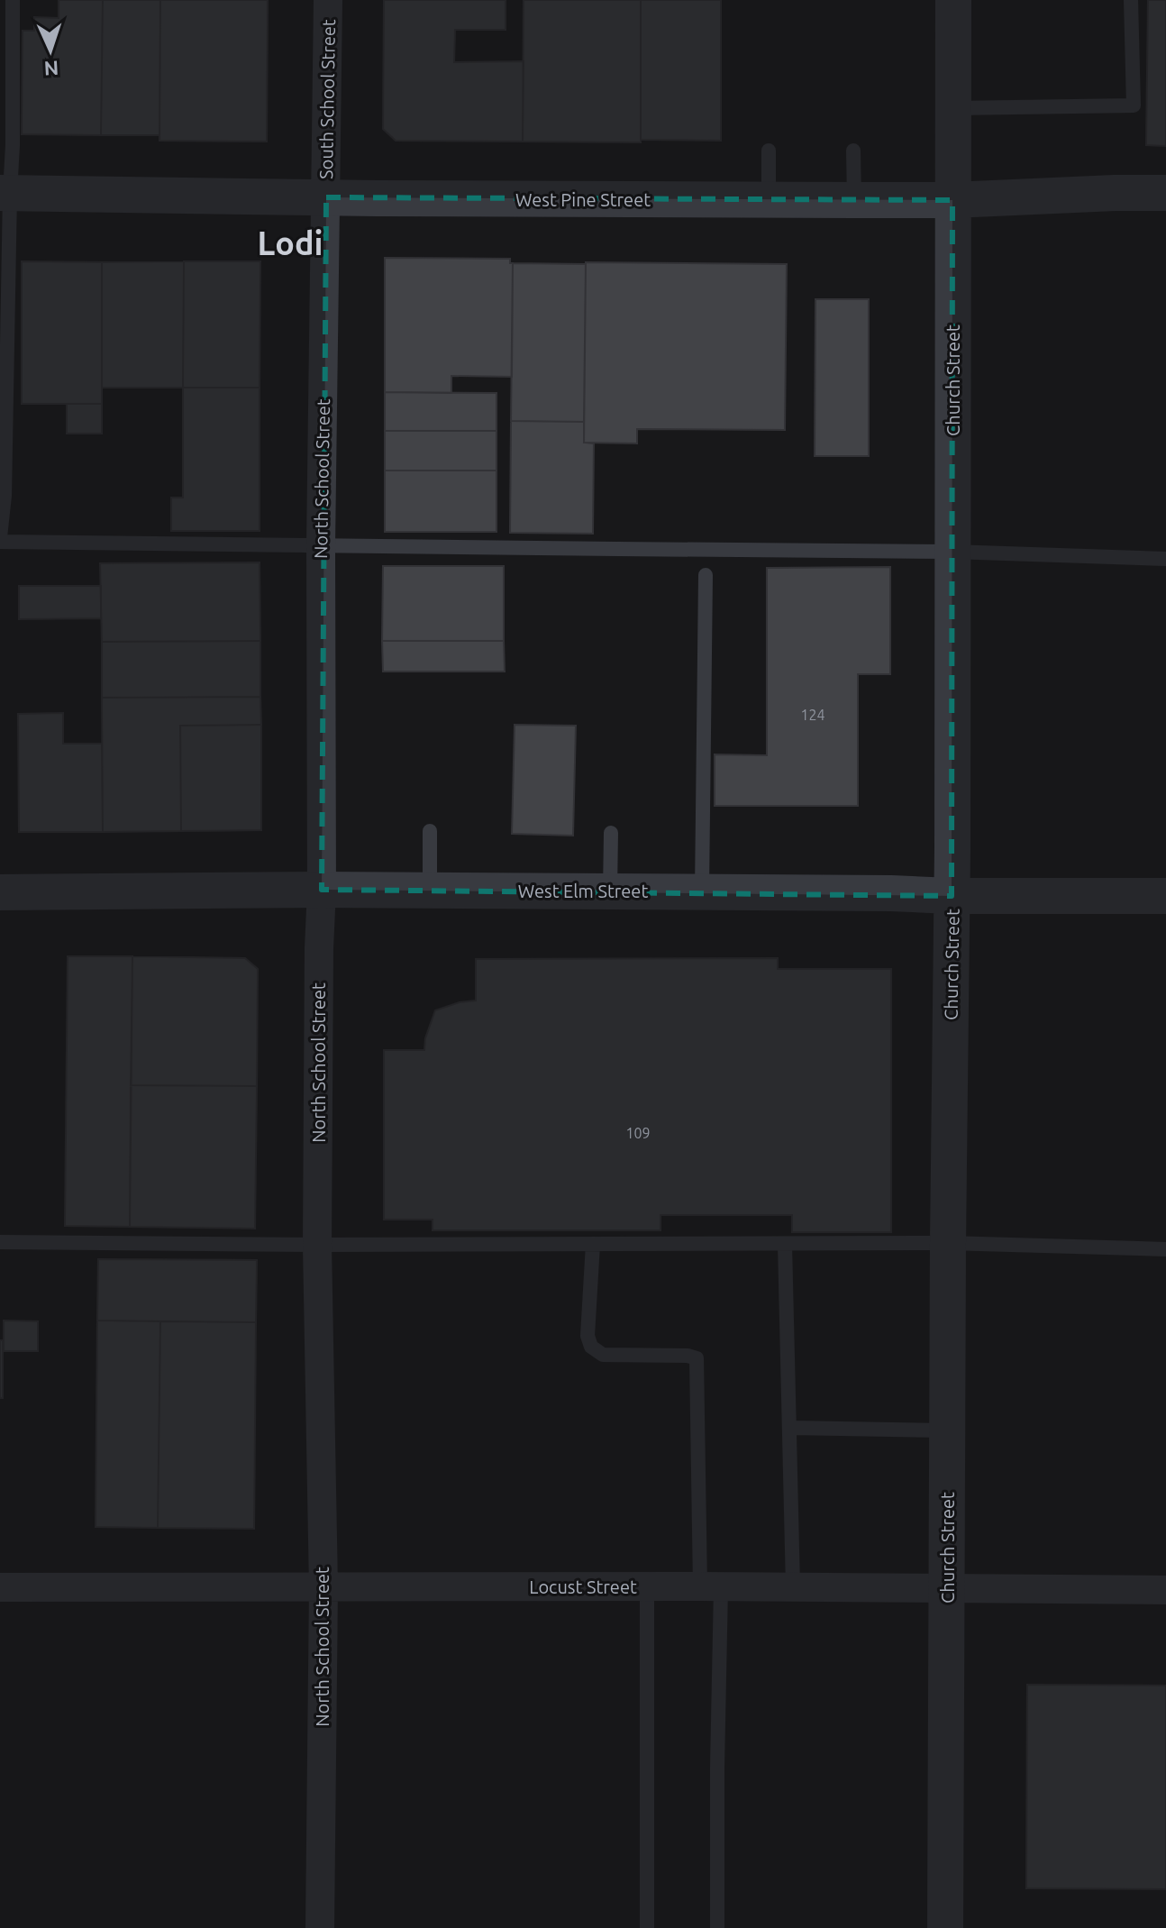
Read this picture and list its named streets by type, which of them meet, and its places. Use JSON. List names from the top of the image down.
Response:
{
  "streets": {
    "street": [
      "South School Street",
      "West Pine Street",
      "Church Street",
      "North School Street",
      "West Elm Street",
      "Locust Street"
    ]
  },
  "crossings": [
    ["South School Street", "West Pine Street"],
    ["South School Street", "North School Street"],
    ["West Pine Street", "Church Street"],
    ["West Pine Street", "North School Street"],
    ["Church Street", "West Elm Street"],
    ["Church Street", "Locust Street"],
    ["North School Street", "West Elm Street"],
    ["North School Street", "Locust Street"]
  ],
  "districts": ["Lodi"],
  "house_numbers": ["124", "109"],
  "north": "bottom"
}
